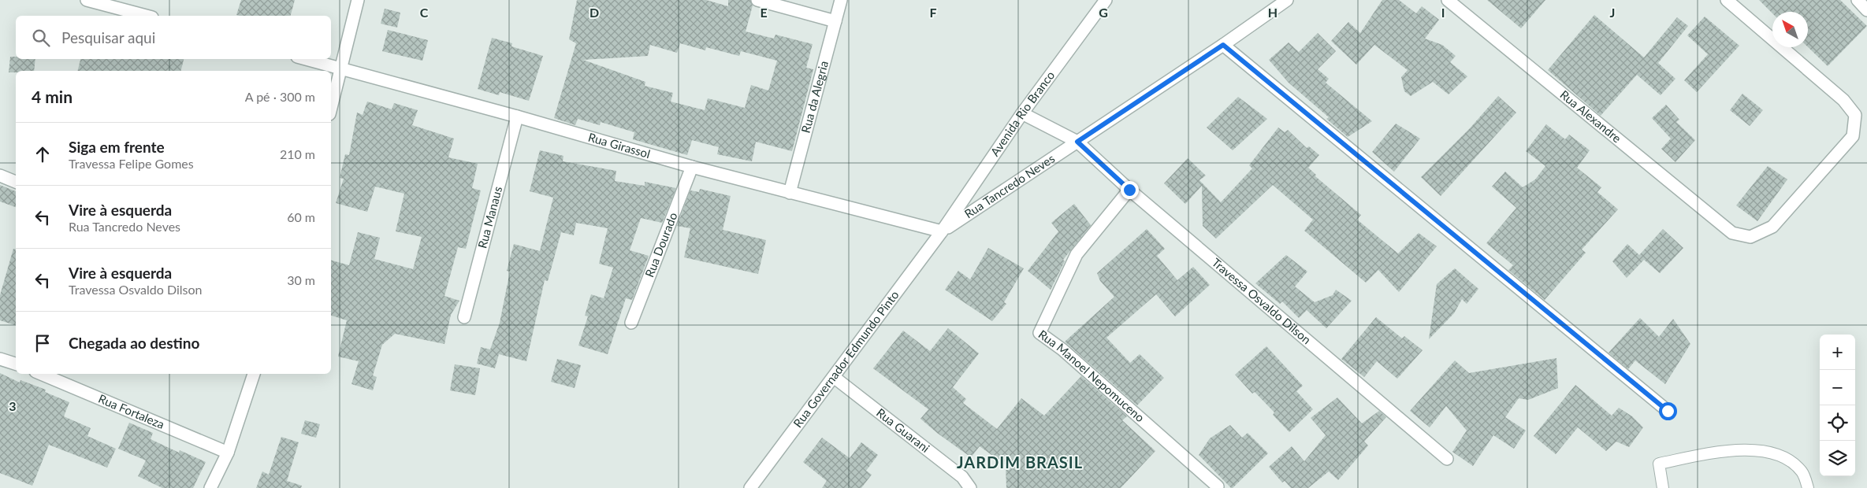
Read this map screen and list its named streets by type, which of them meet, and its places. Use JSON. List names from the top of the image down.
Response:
{
  "streets": {
    "street": [
      "Rua da Alegria",
      "Avenida Rio Branco",
      "Rua Alexandre",
      "Rua Girassol",
      "Rua Tancredo Neves",
      "Rua Manaus",
      "Rua Dourado",
      "Travessa Osvaldo Dilson",
      "Rua Governador Edmundo Pinto",
      "Rua Manoel Nepomuceno",
      "Rua Fortaleza",
      "Rua Guarani"
    ]
  },
  "crossings": [
    ["Rua da Alegria", "Rua Girassol"],
    ["Avenida Rio Branco", "Rua Girassol"],
    ["Avenida Rio Branco", "Rua Tancredo Neves"],
    ["Avenida Rio Branco", "Rua Governador Edmundo Pinto"],
    ["Rua Girassol", "Rua Tancredo Neves"],
    ["Rua Girassol", "Rua Manaus"],
    ["Rua Girassol", "Rua Dourado"],
    ["Rua Girassol", "Rua Governador Edmundo Pinto"],
    ["Rua Tancredo Neves", "Travessa Osvaldo Dilson"],
    ["Rua Tancredo Neves", "Rua Governador Edmundo Pinto"],
    ["Travessa Osvaldo Dilson", "Rua Manoel Nepomuceno"],
    ["Rua Governador Edmundo Pinto", "Rua Guarani"]
  ],
  "districts": ["JARDIM BRASIL"],
  "north": "top left",
  "page": {
    "search": "Pesquisar aqui",
    "heading": ["4 min", "A pé · 300 m"],
    "list": [
      ["Siga em frente", "Travessa Felipe Gomes", "210 m"],
      ["Vire à esquerda", "Rua Tancredo Neves", "60 m"],
      ["Vire à esquerda", "Travessa Osvaldo Dilson", "30 m"],
      "Chegada ao destino"
    ],
    "map_buttons": ["+", "−"]
  },
  "grid": {
    "columns": [
      "C",
      "D",
      "E",
      "F",
      "G",
      "H",
      "I",
      "J"
    ],
    "rows": ["3"]
  }
}
